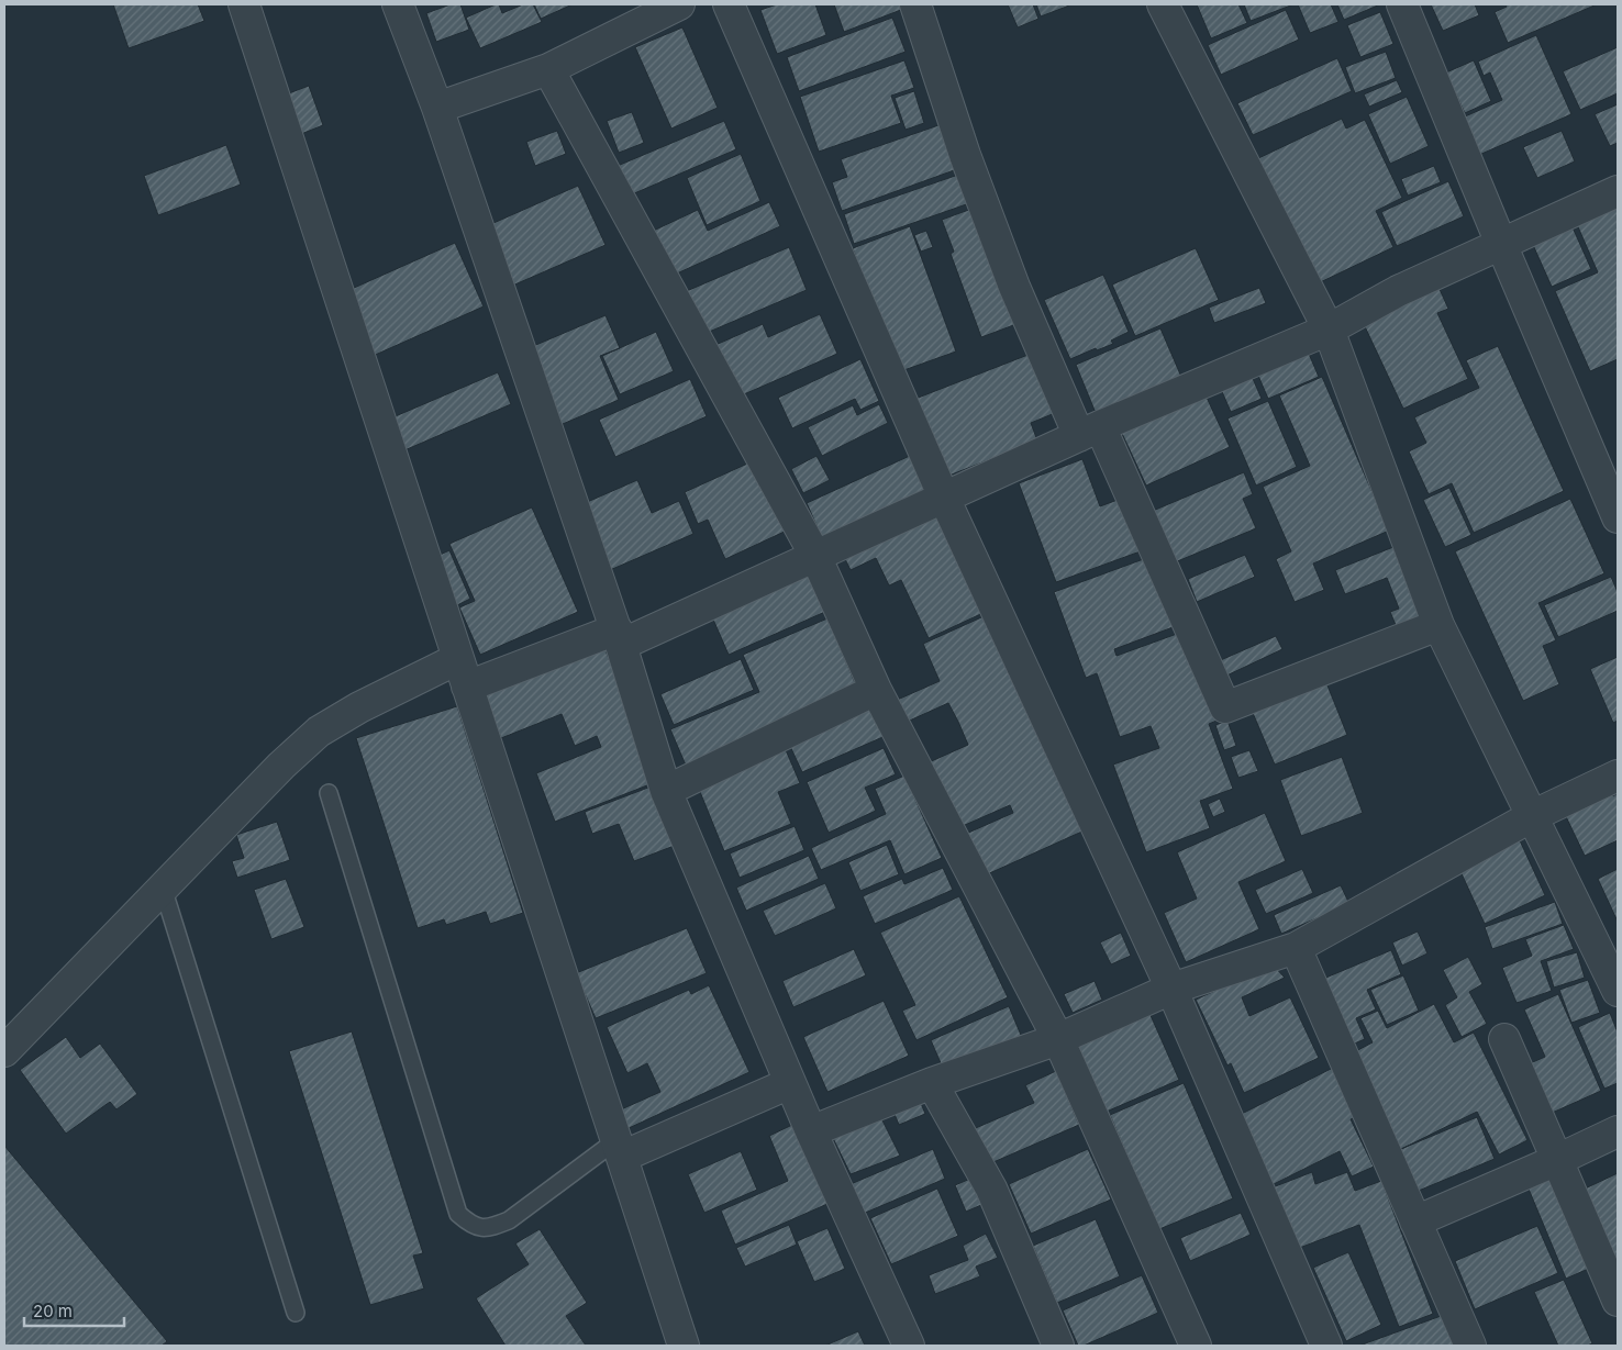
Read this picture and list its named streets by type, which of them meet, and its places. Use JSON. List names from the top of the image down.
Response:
{
  "scale_bar": "20 m"
}
